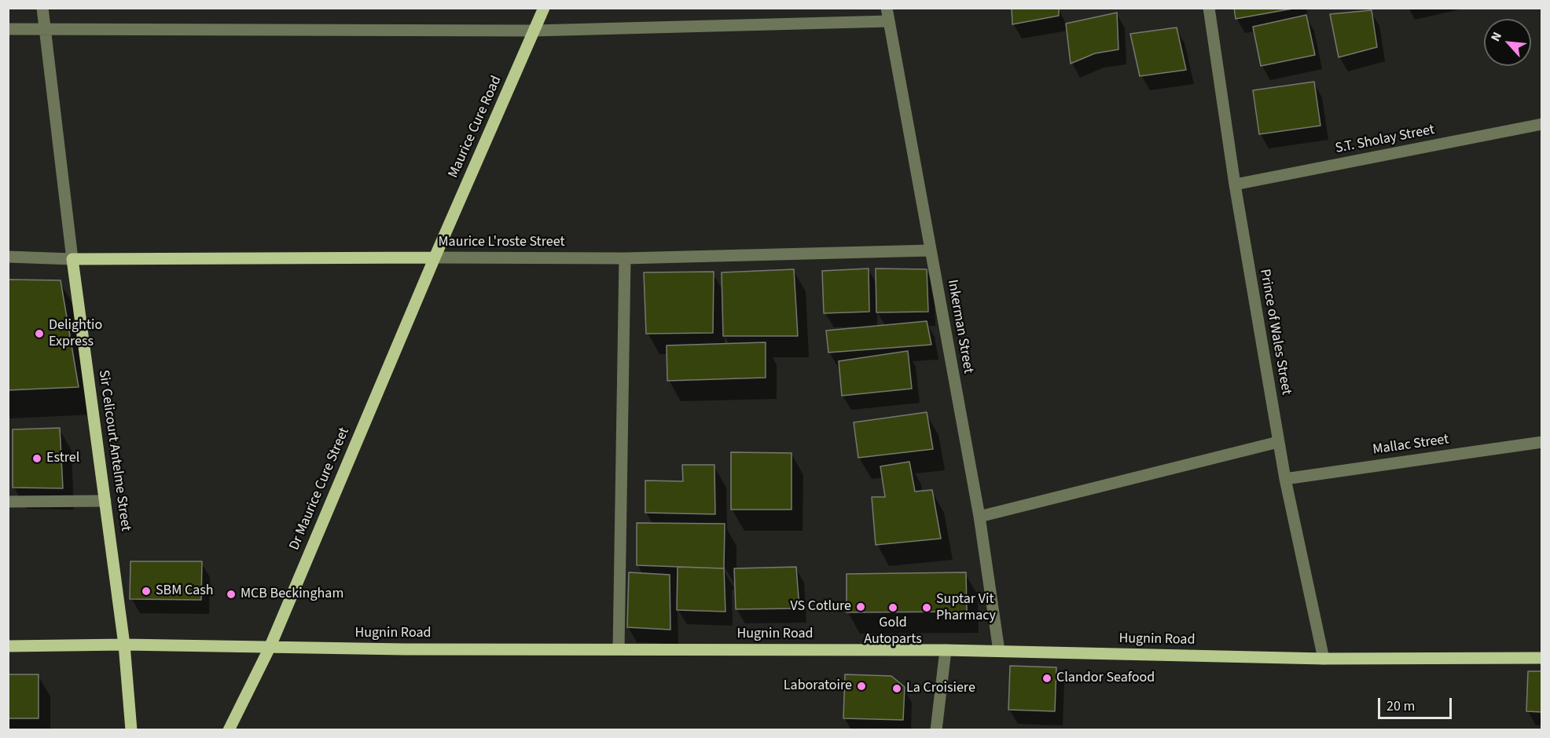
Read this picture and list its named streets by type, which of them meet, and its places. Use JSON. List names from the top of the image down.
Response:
{
  "streets": {
    "main road": [
      "Maurice Cure Road",
      "Maurice L'roste Street",
      "Sir Celicourt Antelme Street",
      "Dr Maurice Cure Street",
      "Hugnin Road"
    ],
    "street": [
      "S.T. Sholay Street",
      "Inkerman Street",
      "Prince of Wales Street",
      "Mallac Street"
    ]
  },
  "crossings": [
    ["Maurice Cure Road", "Maurice L'roste Street"],
    ["Maurice Cure Road", "Dr Maurice Cure Street"],
    ["S.T. Sholay Street", "Prince of Wales Street"],
    ["Maurice L'roste Street", "Inkerman Street"],
    ["Maurice L'roste Street", "Sir Celicourt Antelme Street"],
    ["Maurice L'roste Street", "Dr Maurice Cure Street"],
    ["Inkerman Street", "Hugnin Road"],
    ["Prince of Wales Street", "Mallac Street"],
    ["Prince of Wales Street", "Hugnin Road"],
    ["Sir Celicourt Antelme Street", "Hugnin Road"],
    ["Dr Maurice Cure Street", "Hugnin Road"]
  ],
  "places": [
    "Delightio Express",
    "Estrel",
    "SBM Cash",
    "MCB Beckingham",
    "VS Cotlure",
    "Gold Autoparts",
    "Suptar Vit Pharmacy",
    "Clandor Seafood",
    "Laboratoire",
    "La Croisiere"
  ],
  "scale_bar": "20 m",
  "north": "top left"
}
